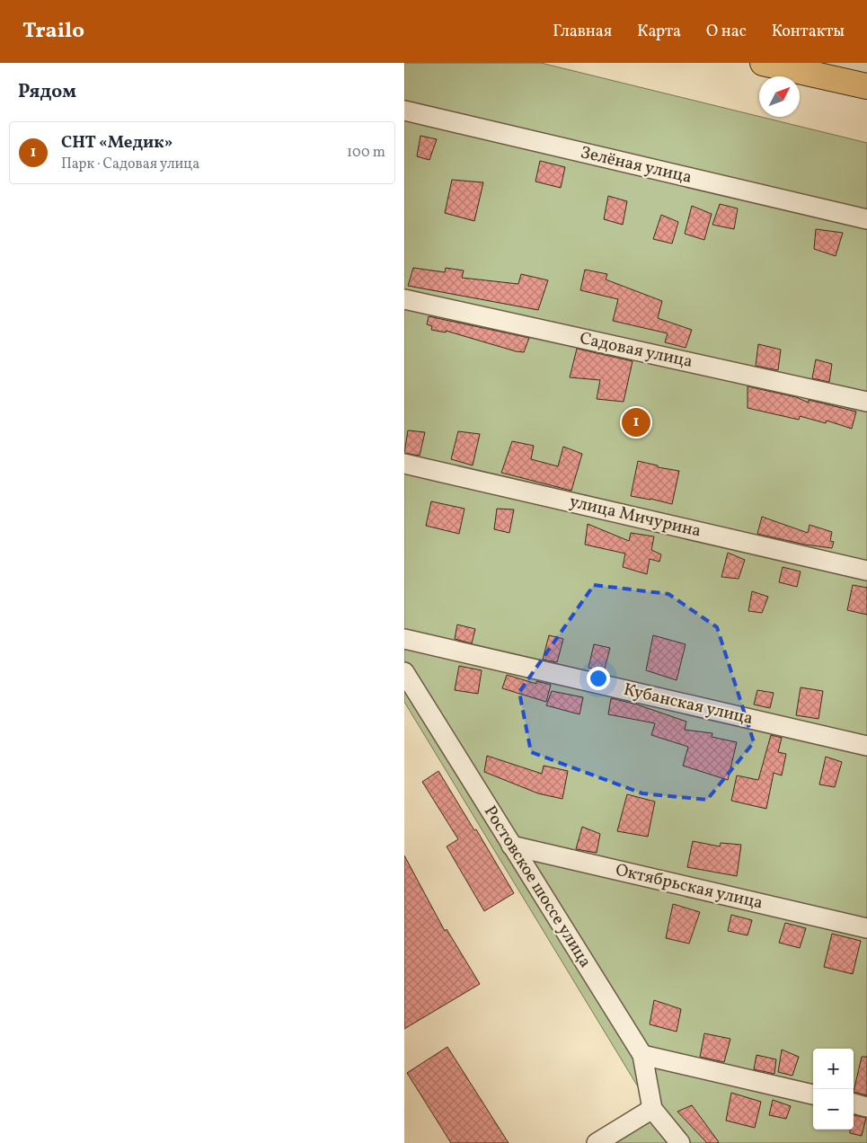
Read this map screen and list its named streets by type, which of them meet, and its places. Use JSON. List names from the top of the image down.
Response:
{
  "streets": {
    "street": [
      "Зелёная улица",
      "Садовая улица",
      "улица Мичурина",
      "Кубанская улица",
      "Ростовское шоссе улица",
      "Октябрьская улица"
    ]
  },
  "crossings": [
    ["Ростовское шоссе улица", "Октябрьская улица"]
  ],
  "north": "top right",
  "page": {
    "header": "Trailo",
    "nav": [
      "Главная",
      "Карта",
      "О нас",
      "Контакты"
    ],
    "heading": "Рядом",
    "list": [
      {
        "mark": "1",
        "name": "СНТ «Медик»",
        "note": "Парк · Садовая улица",
        "value": "100 m"
      }
    ],
    "pins": "1",
    "map_buttons": ["+", "−"]
  }
}
